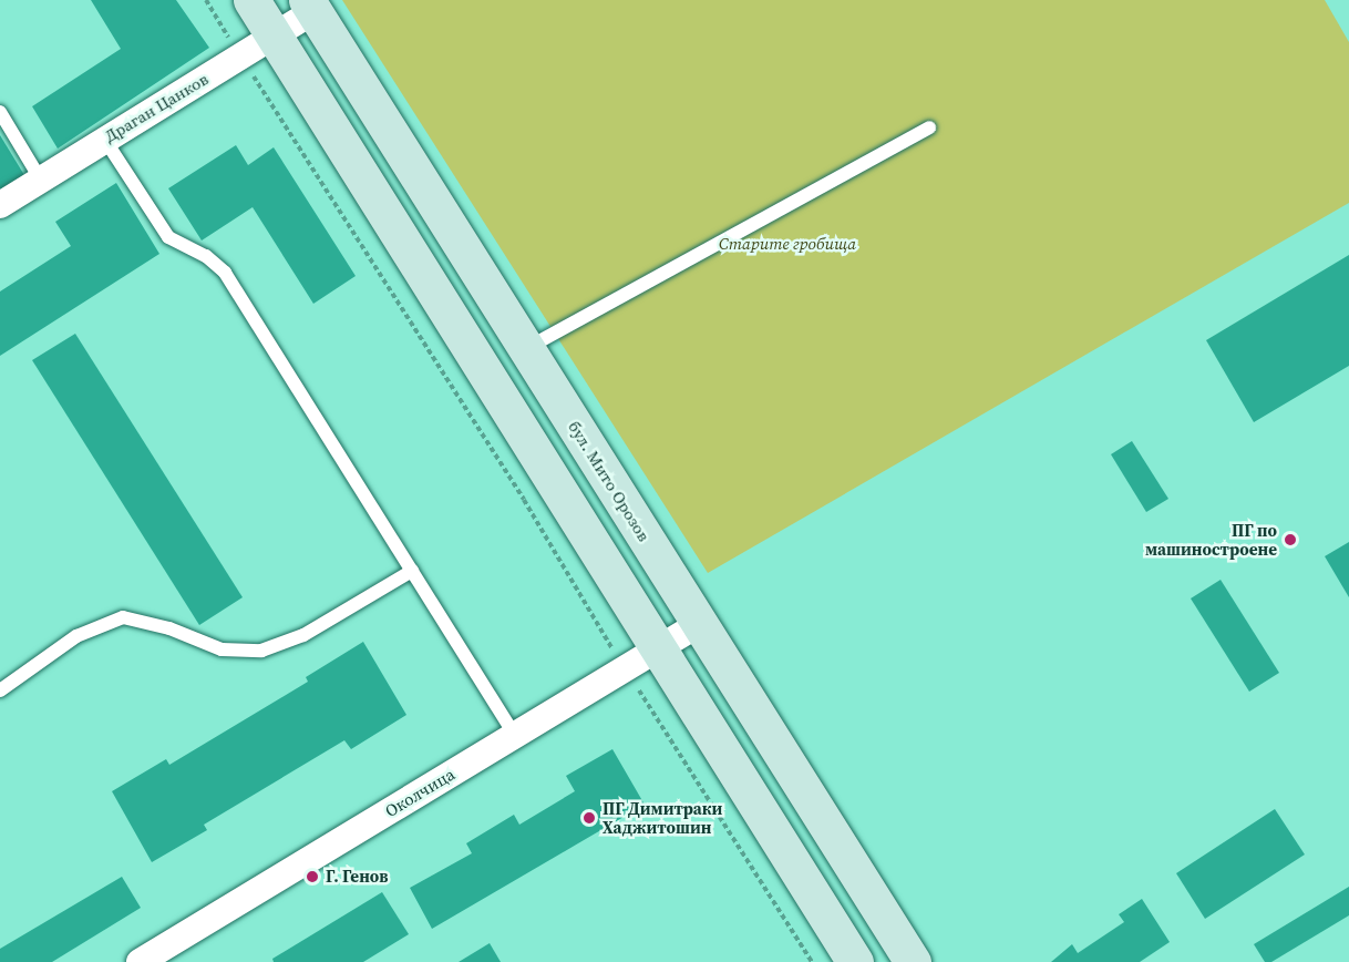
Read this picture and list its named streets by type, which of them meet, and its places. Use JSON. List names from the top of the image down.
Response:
{
  "streets": {
    "main road": ["бул. Мито Орозов"],
    "street": ["Драган Цанков", "Околчица"]
  },
  "crossings": [
    ["Драган Цанков", "бул. Мито Орозов"],
    ["бул. Мито Орозов", "Околчица"]
  ],
  "parks": ["Старите гробища"],
  "places": ["ПГ по машиностроене", "ПГ Димитраки Хаджитошин", "Г. Генов"]
}
